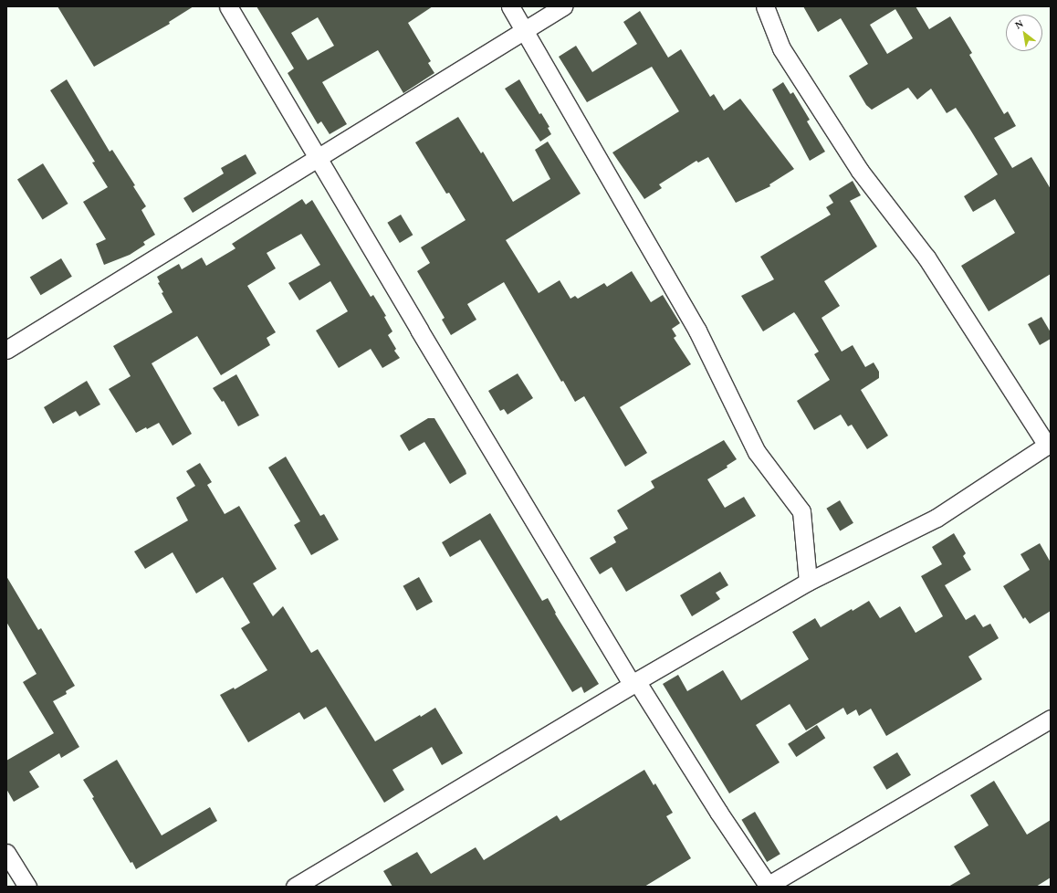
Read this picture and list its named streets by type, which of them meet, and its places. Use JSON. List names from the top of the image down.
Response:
{
  "north": "top left"
}
